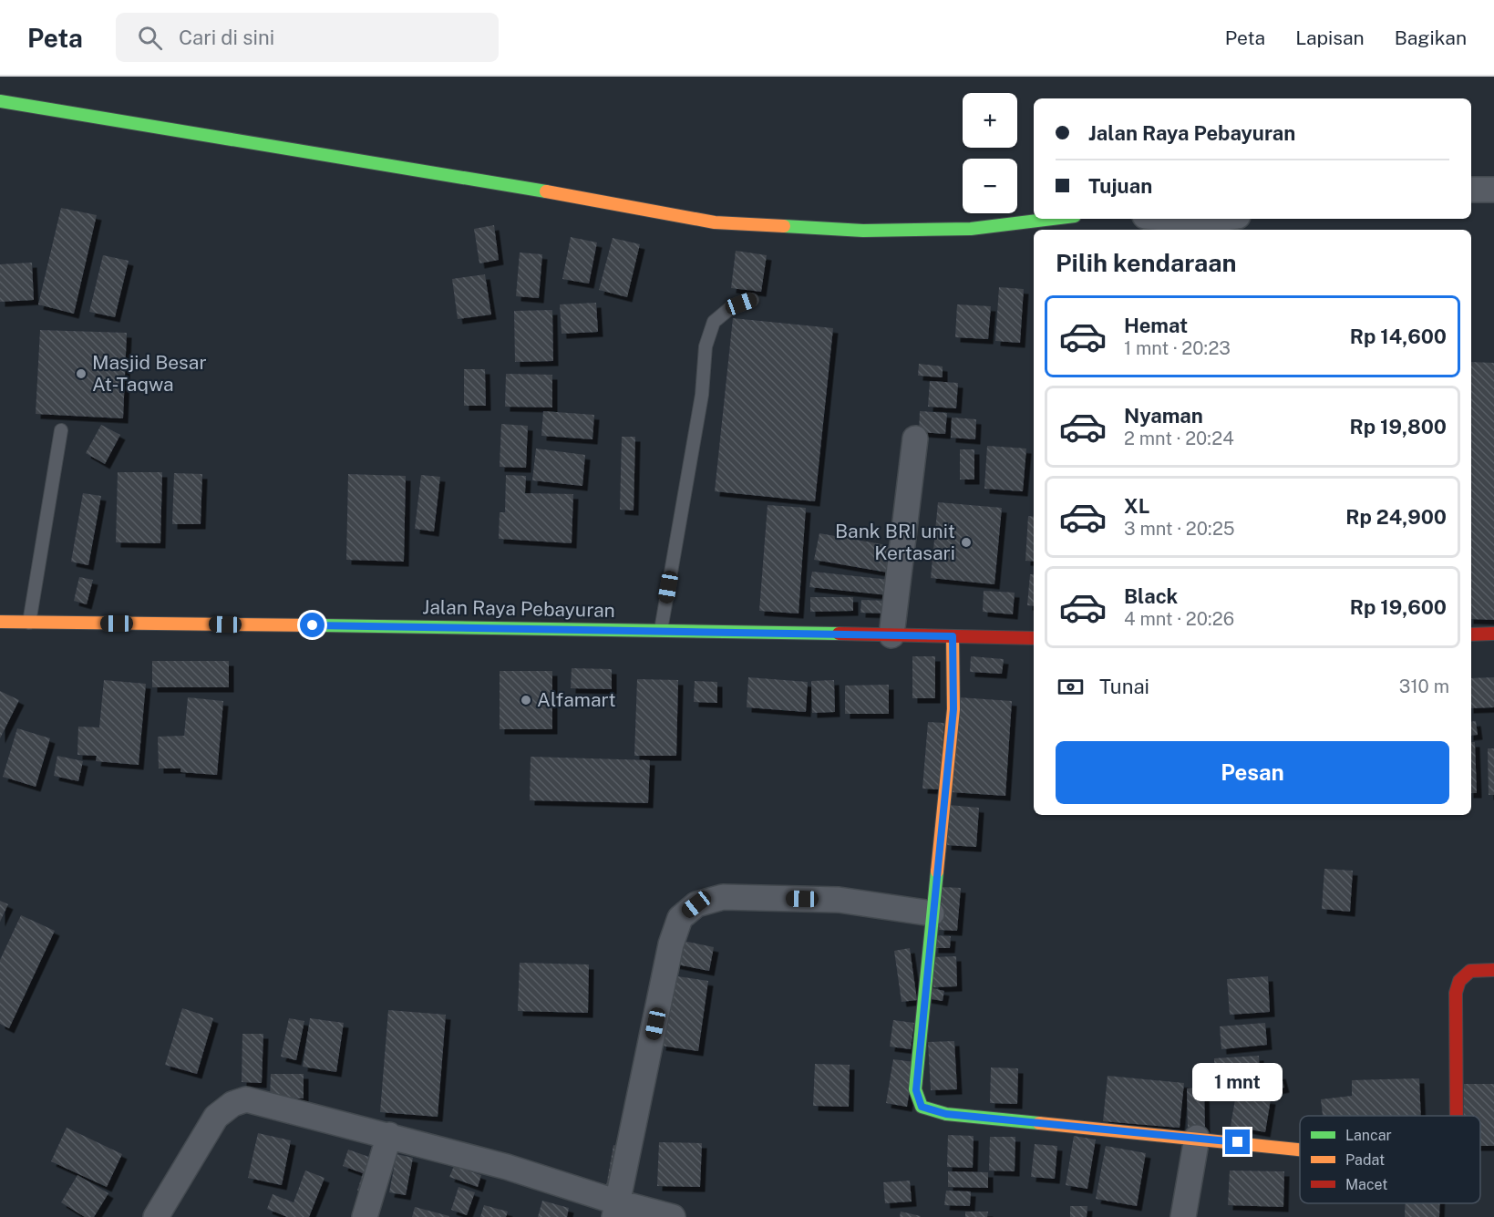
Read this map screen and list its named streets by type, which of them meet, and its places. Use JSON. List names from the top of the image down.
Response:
{
  "streets": {
    "street": ["Jalan Raya Pebayuran"]
  },
  "places": ["Masjid Besar At-Taqwa", "Bank BRI unit Kertasari", "Alfamart"],
  "legend": ["Lancar", "Padat", "Macet"],
  "page": {
    "header": "Peta",
    "search": "Cari di sini",
    "nav": ["Peta", "Lapisan", "Bagikan"],
    "map_buttons": ["+", "−"],
    "banner": ["Jalan Raya Pebayuran", "Tujuan"],
    "heading": "Pilih kendaraan",
    "list": [
      {
        "name": "Hemat",
        "note": "1 mnt · 20:23",
        "value": "Rp 14,600"
      },
      {
        "name": "Nyaman",
        "note": "2 mnt · 20:24",
        "value": "Rp 19,800"
      },
      {
        "name": "XL",
        "note": "3 mnt · 20:25",
        "value": "Rp 24,900"
      },
      {
        "name": "Black",
        "note": "4 mnt · 20:26",
        "value": "Rp 19,600"
      }
    ],
    "pay": ["Tunai", "310 m"],
    "buttons": "Pesan",
    "bubble": "1 mnt"
  }
}
